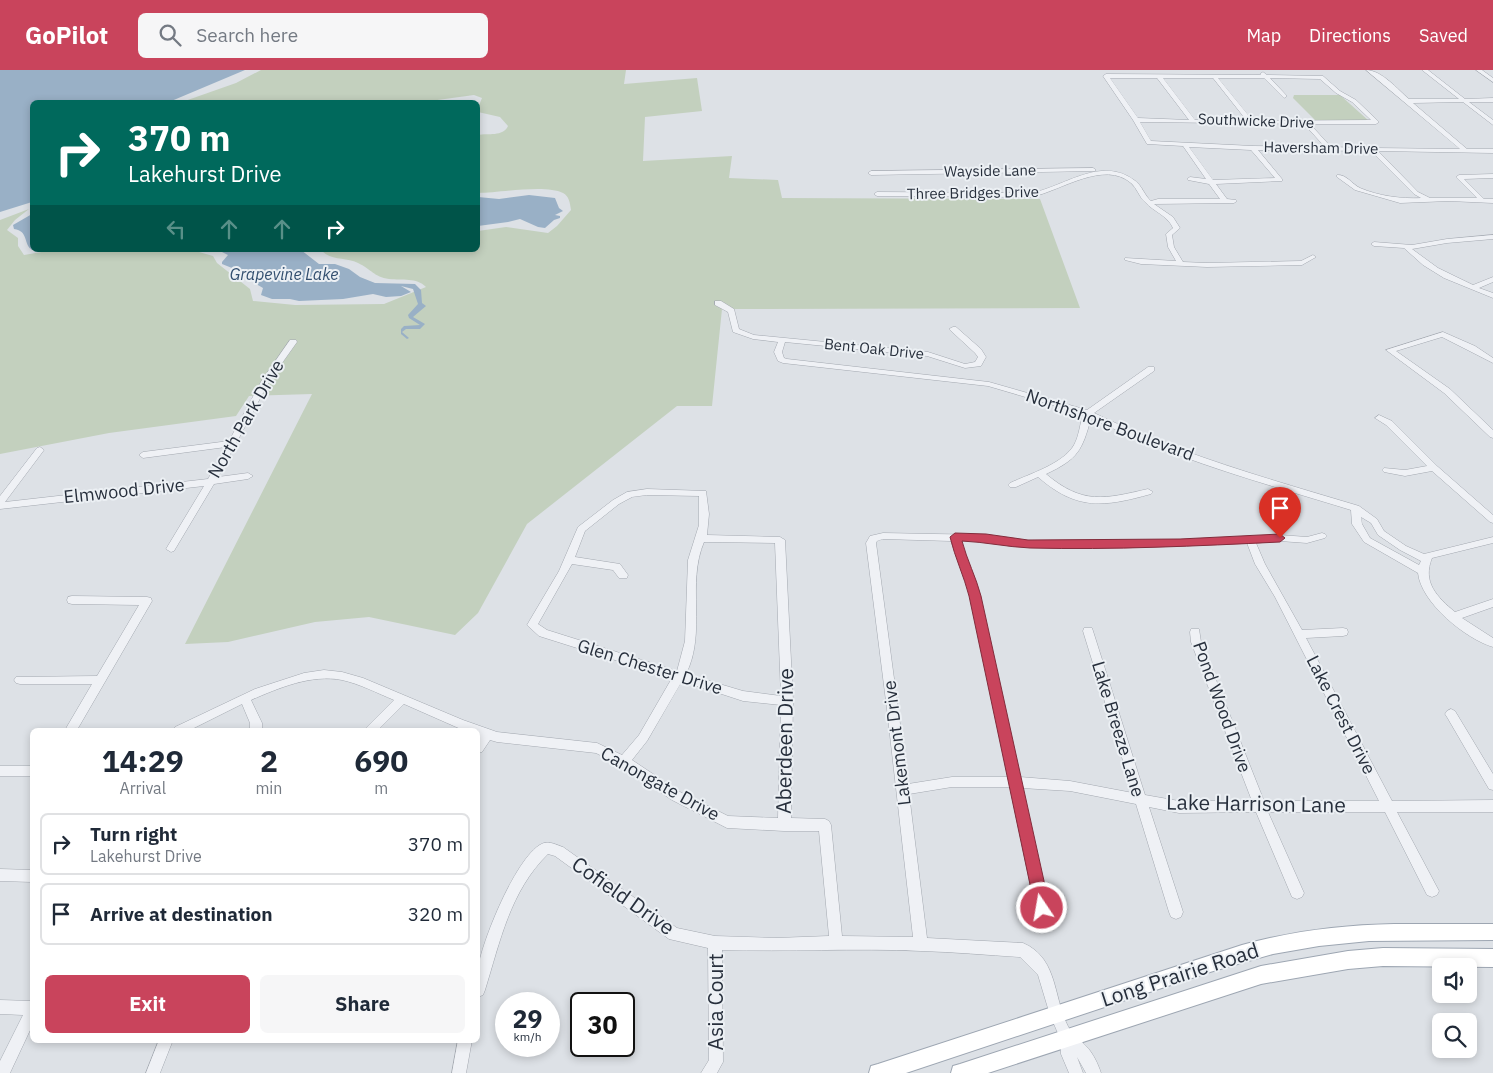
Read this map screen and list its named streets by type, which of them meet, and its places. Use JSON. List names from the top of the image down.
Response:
{
  "streets": {
    "main road": ["Long Prairie Road"],
    "street": [
      "Southwicke Drive",
      "Haversham Drive",
      "Wayside Lane",
      "Three Bridges Drive",
      "Bent Oak Drive",
      "North Park Drive",
      "Northshore Boulevard",
      "Elmwood Drive",
      "Glen Chester Drive",
      "Pond Wood Drive",
      "Lake Crest Drive",
      "Lake Breeze Lane",
      "Aberdeen Drive",
      "Lakemont Drive",
      "Canongate Drive",
      "Lake Harrison Lane",
      "Cofield Drive",
      "Asia Court"
    ]
  },
  "crossings": [
    ["Southwicke Drive", "Haversham Drive"],
    ["Bent Oak Drive", "Northshore Boulevard"],
    ["North Park Drive", "Elmwood Drive"],
    ["Glen Chester Drive", "Aberdeen Drive"],
    ["Pond Wood Drive", "Lake Harrison Lane"],
    ["Lake Crest Drive", "Lake Harrison Lane"],
    ["Lake Breeze Lane", "Lake Harrison Lane"],
    ["Aberdeen Drive", "Canongate Drive"],
    ["Aberdeen Drive", "Cofield Drive"],
    ["Lakemont Drive", "Lake Harrison Lane"],
    ["Cofield Drive", "Asia Court"]
  ],
  "water": ["Grapevine Lake"],
  "page": {
    "header": "GoPilot",
    "search": "Search here",
    "nav": ["Map", "Directions", "Saved"],
    "turn": ["370 m", "Lakehurst Drive"],
    "eta": [
      "14:29",
      "Arrival",
      "2",
      "min",
      "690",
      "m"
    ],
    "list": [
      {
        "name": "Turn right",
        "note": "Lakehurst Drive",
        "value": "370 m"
      },
      {
        "name": "Arrive at destination",
        "value": "320 m"
      }
    ],
    "buttons": ["Exit", "Share"],
    "speed": "29 km/h",
    "limit": "30"
  }
}
